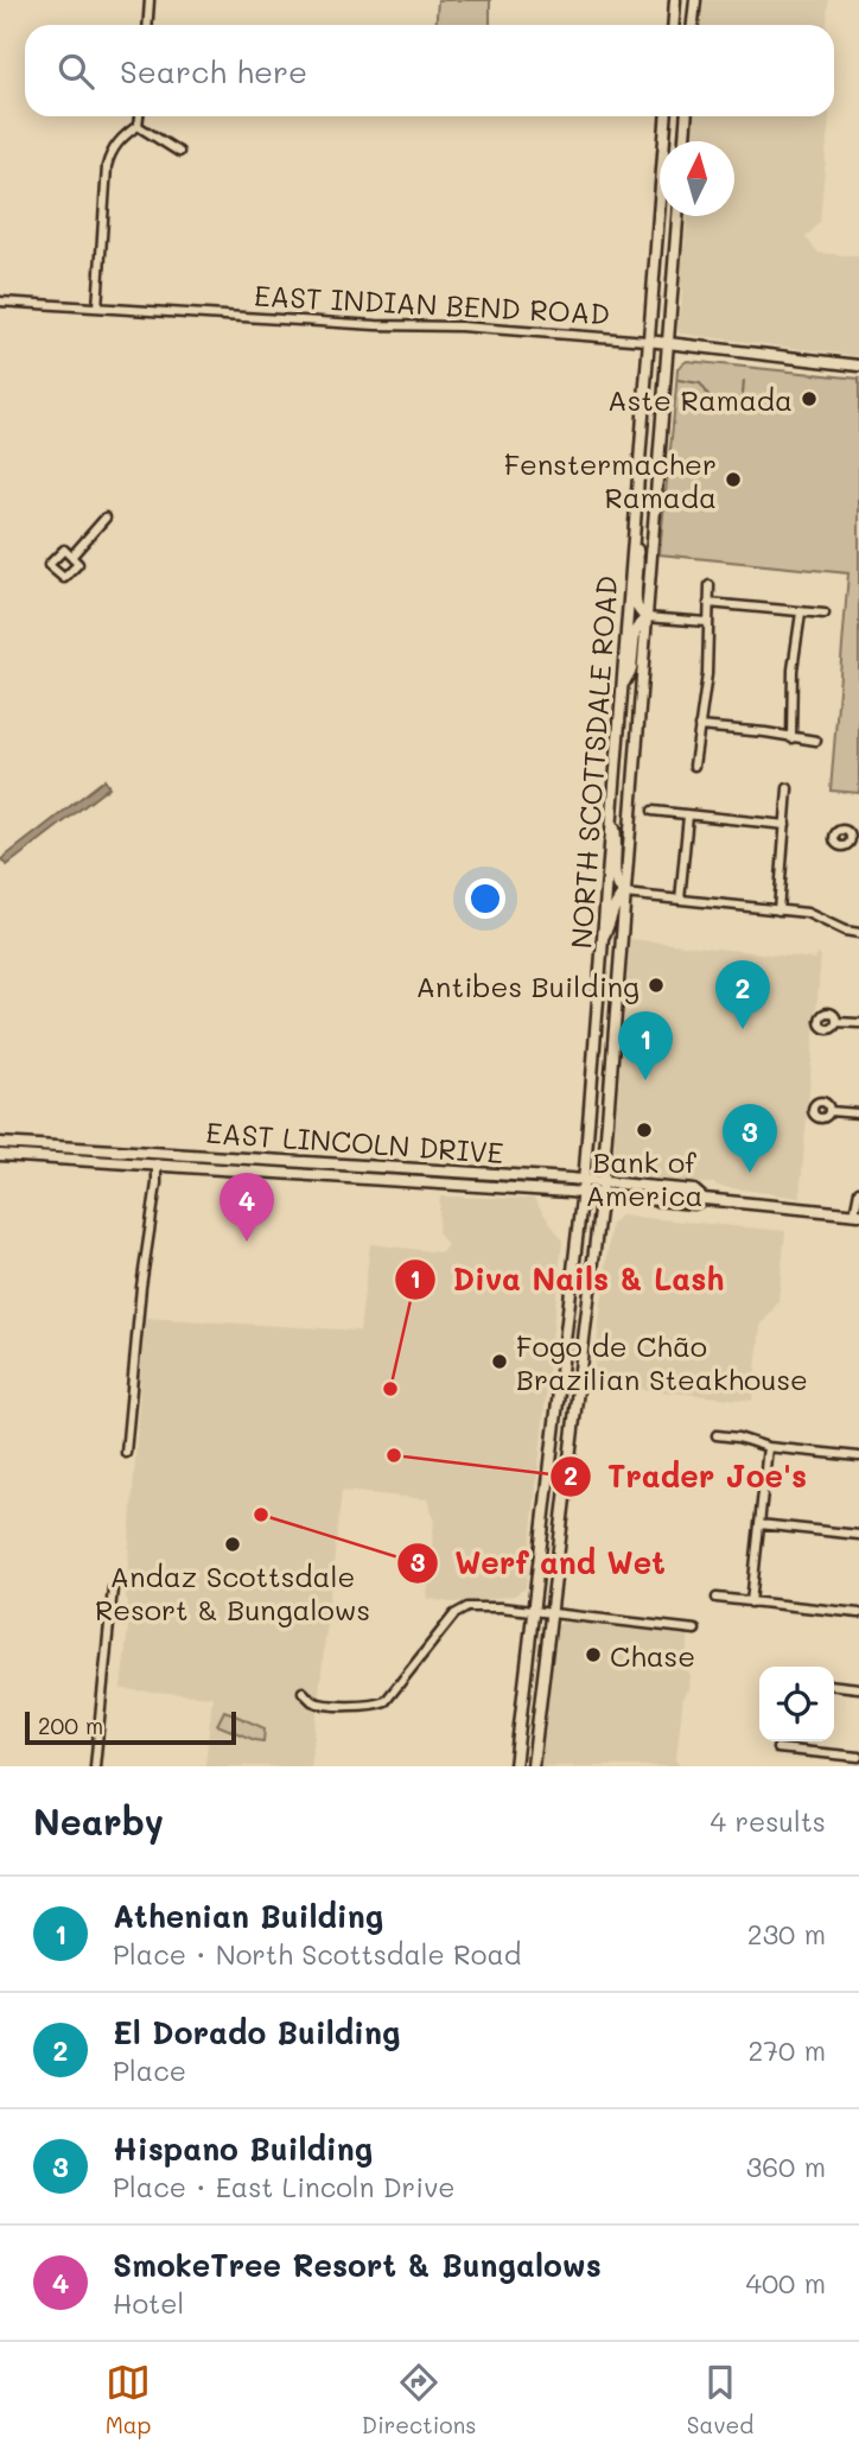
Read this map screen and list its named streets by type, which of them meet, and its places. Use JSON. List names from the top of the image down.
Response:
{
  "streets": {
    "main road": ["EAST INDIAN BEND ROAD", "NORTH SCOTTSDALE ROAD", "EAST LINCOLN DRIVE"]
  },
  "crossings": [
    ["EAST INDIAN BEND ROAD", "NORTH SCOTTSDALE ROAD"],
    ["NORTH SCOTTSDALE ROAD", "EAST LINCOLN DRIVE"]
  ],
  "places": [
    "Aste Ramada",
    "Fenstermacher Ramada",
    "Antibes Building",
    "Bank of America",
    "Fogo de Chão Brazilian Steakhouse",
    "Diva Nails & Lash",
    "Trader Joe's",
    "Werf and Wet",
    "Andaz Scottsdale Resort & Bungalows",
    "Chase"
  ],
  "scale_bar": "200 m",
  "north": "top",
  "page": {
    "search": "Search here",
    "pins": [
      "2",
      "1",
      "3",
      "4"
    ],
    "scale": "200 m",
    "heading": ["Nearby", "4 results"],
    "list": [
      {
        "mark": "1",
        "name": "Athenian Building",
        "note": "Place · North Scottsdale Road",
        "value": "230 m"
      },
      {
        "mark": "2",
        "name": "El Dorado Building",
        "note": "Place",
        "value": "270 m"
      },
      {
        "mark": "3",
        "name": "Hispano Building",
        "note": "Place · East Lincoln Drive",
        "value": "360 m"
      },
      {
        "mark": "4",
        "name": "SmokeTree Resort & Bungalows",
        "note": "Hotel",
        "value": "400 m"
      }
    ],
    "nav": ["Map", "Directions", "Saved"]
  }
}
